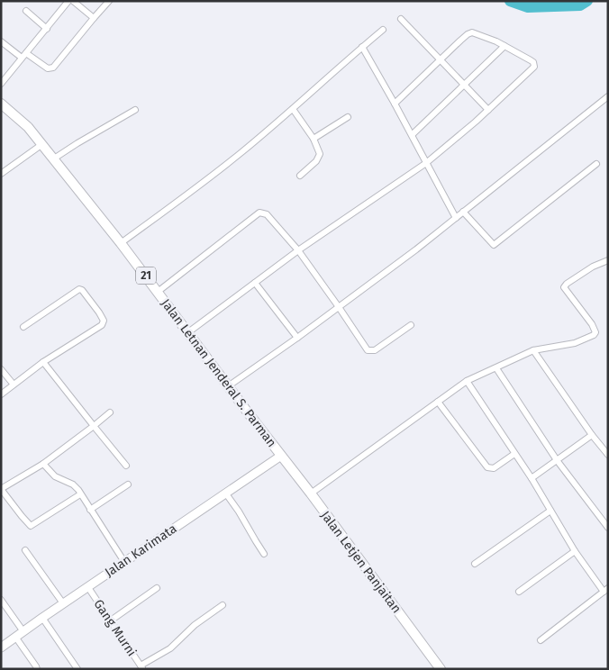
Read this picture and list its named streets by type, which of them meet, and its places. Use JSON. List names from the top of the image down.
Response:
{
  "streets": {
    "highway": ["21", "Jalan Letnan Jenderal S. Parman", "Jalan Letjen Panjaitan"],
    "main road": ["Jalan Karimata"],
    "street": ["Gang Murni"]
  },
  "crossings": [
    ["Jalan Letnan Jenderal S. Parman", "Jalan Karimata"],
    ["Jalan Letnan Jenderal S. Parman", "Jalan Letjen Panjaitan"],
    ["Jalan Karimata", "Jalan Letjen Panjaitan"],
    ["Jalan Karimata", "Gang Murni"]
  ]
}
